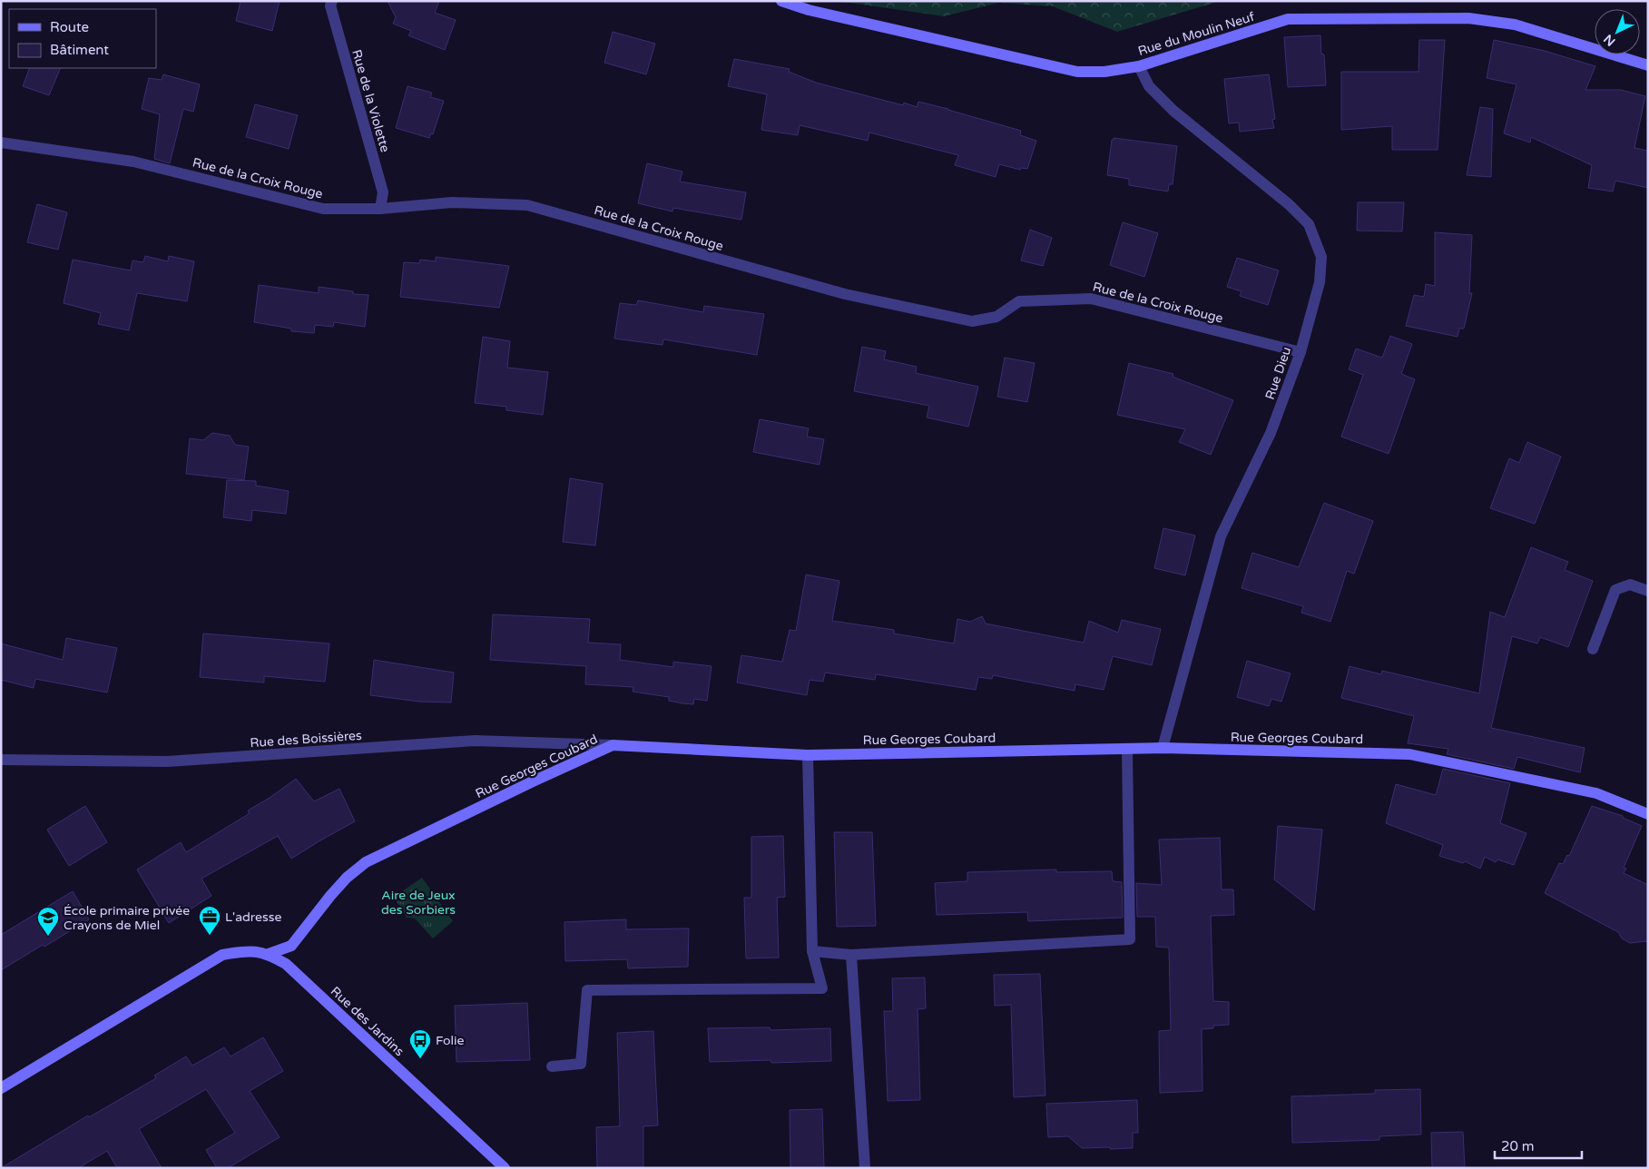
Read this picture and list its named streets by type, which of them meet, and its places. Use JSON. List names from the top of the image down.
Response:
{
  "streets": {
    "street": [
      "Rue du Moulin Neuf",
      "Rue de la Violette",
      "Rue de la Croix Rouge",
      "Rue Dieu",
      "Rue Georges Coubard",
      "Rue des Boissières",
      "Rue des Jardins"
    ]
  },
  "crossings": [
    ["Rue du Moulin Neuf", "Rue Dieu"],
    ["Rue de la Violette", "Rue de la Croix Rouge"],
    ["Rue de la Croix Rouge", "Rue Dieu"],
    ["Rue Dieu", "Rue Georges Coubard"],
    ["Rue Georges Coubard", "Rue des Boissières"],
    ["Rue Georges Coubard", "Rue des Jardins"]
  ],
  "parks": ["Aire de Jeux des Sorbiers"],
  "places": {
    "office": ["L'adresse"],
    "school or university": ["École primaire privée Crayons de Miel"],
    "bus stop": ["Folie"]
  },
  "legend": ["Route", "Bâtiment"],
  "scale_bar": "20 m",
  "north": "bottom left"
}
